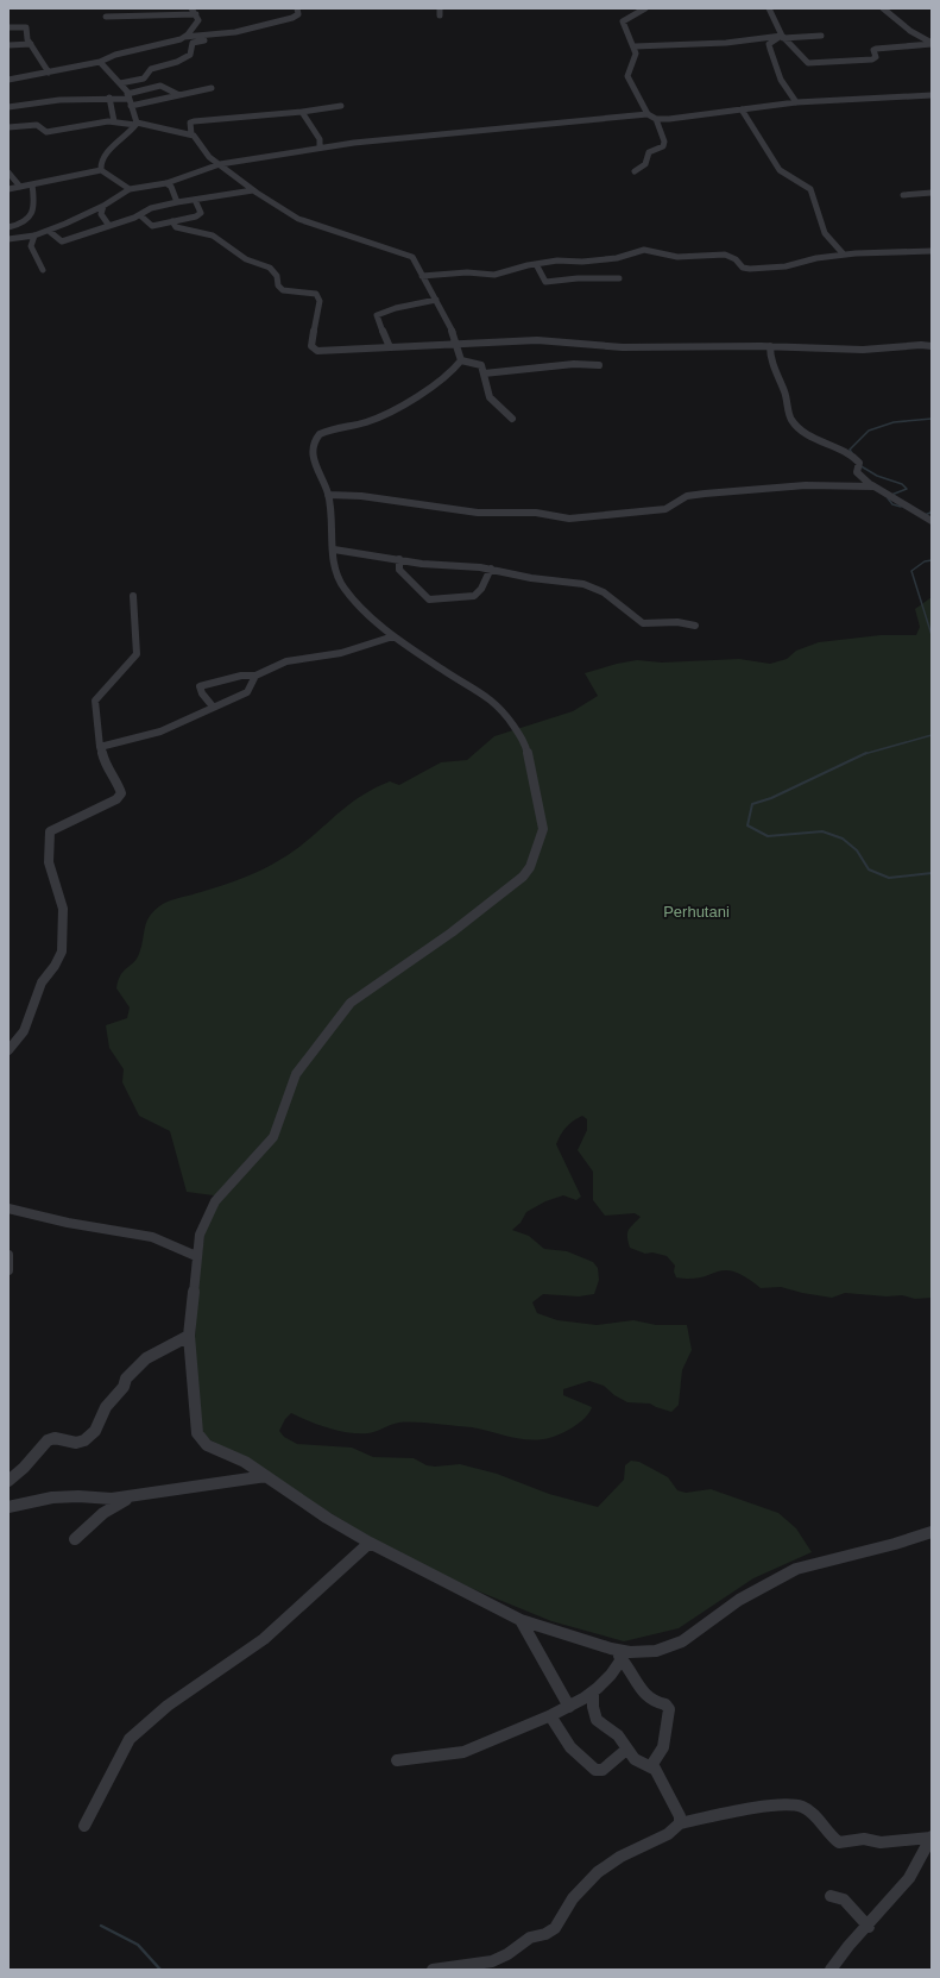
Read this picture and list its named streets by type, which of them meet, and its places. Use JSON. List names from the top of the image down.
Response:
{
  "parks": ["Perhutani"]
}
